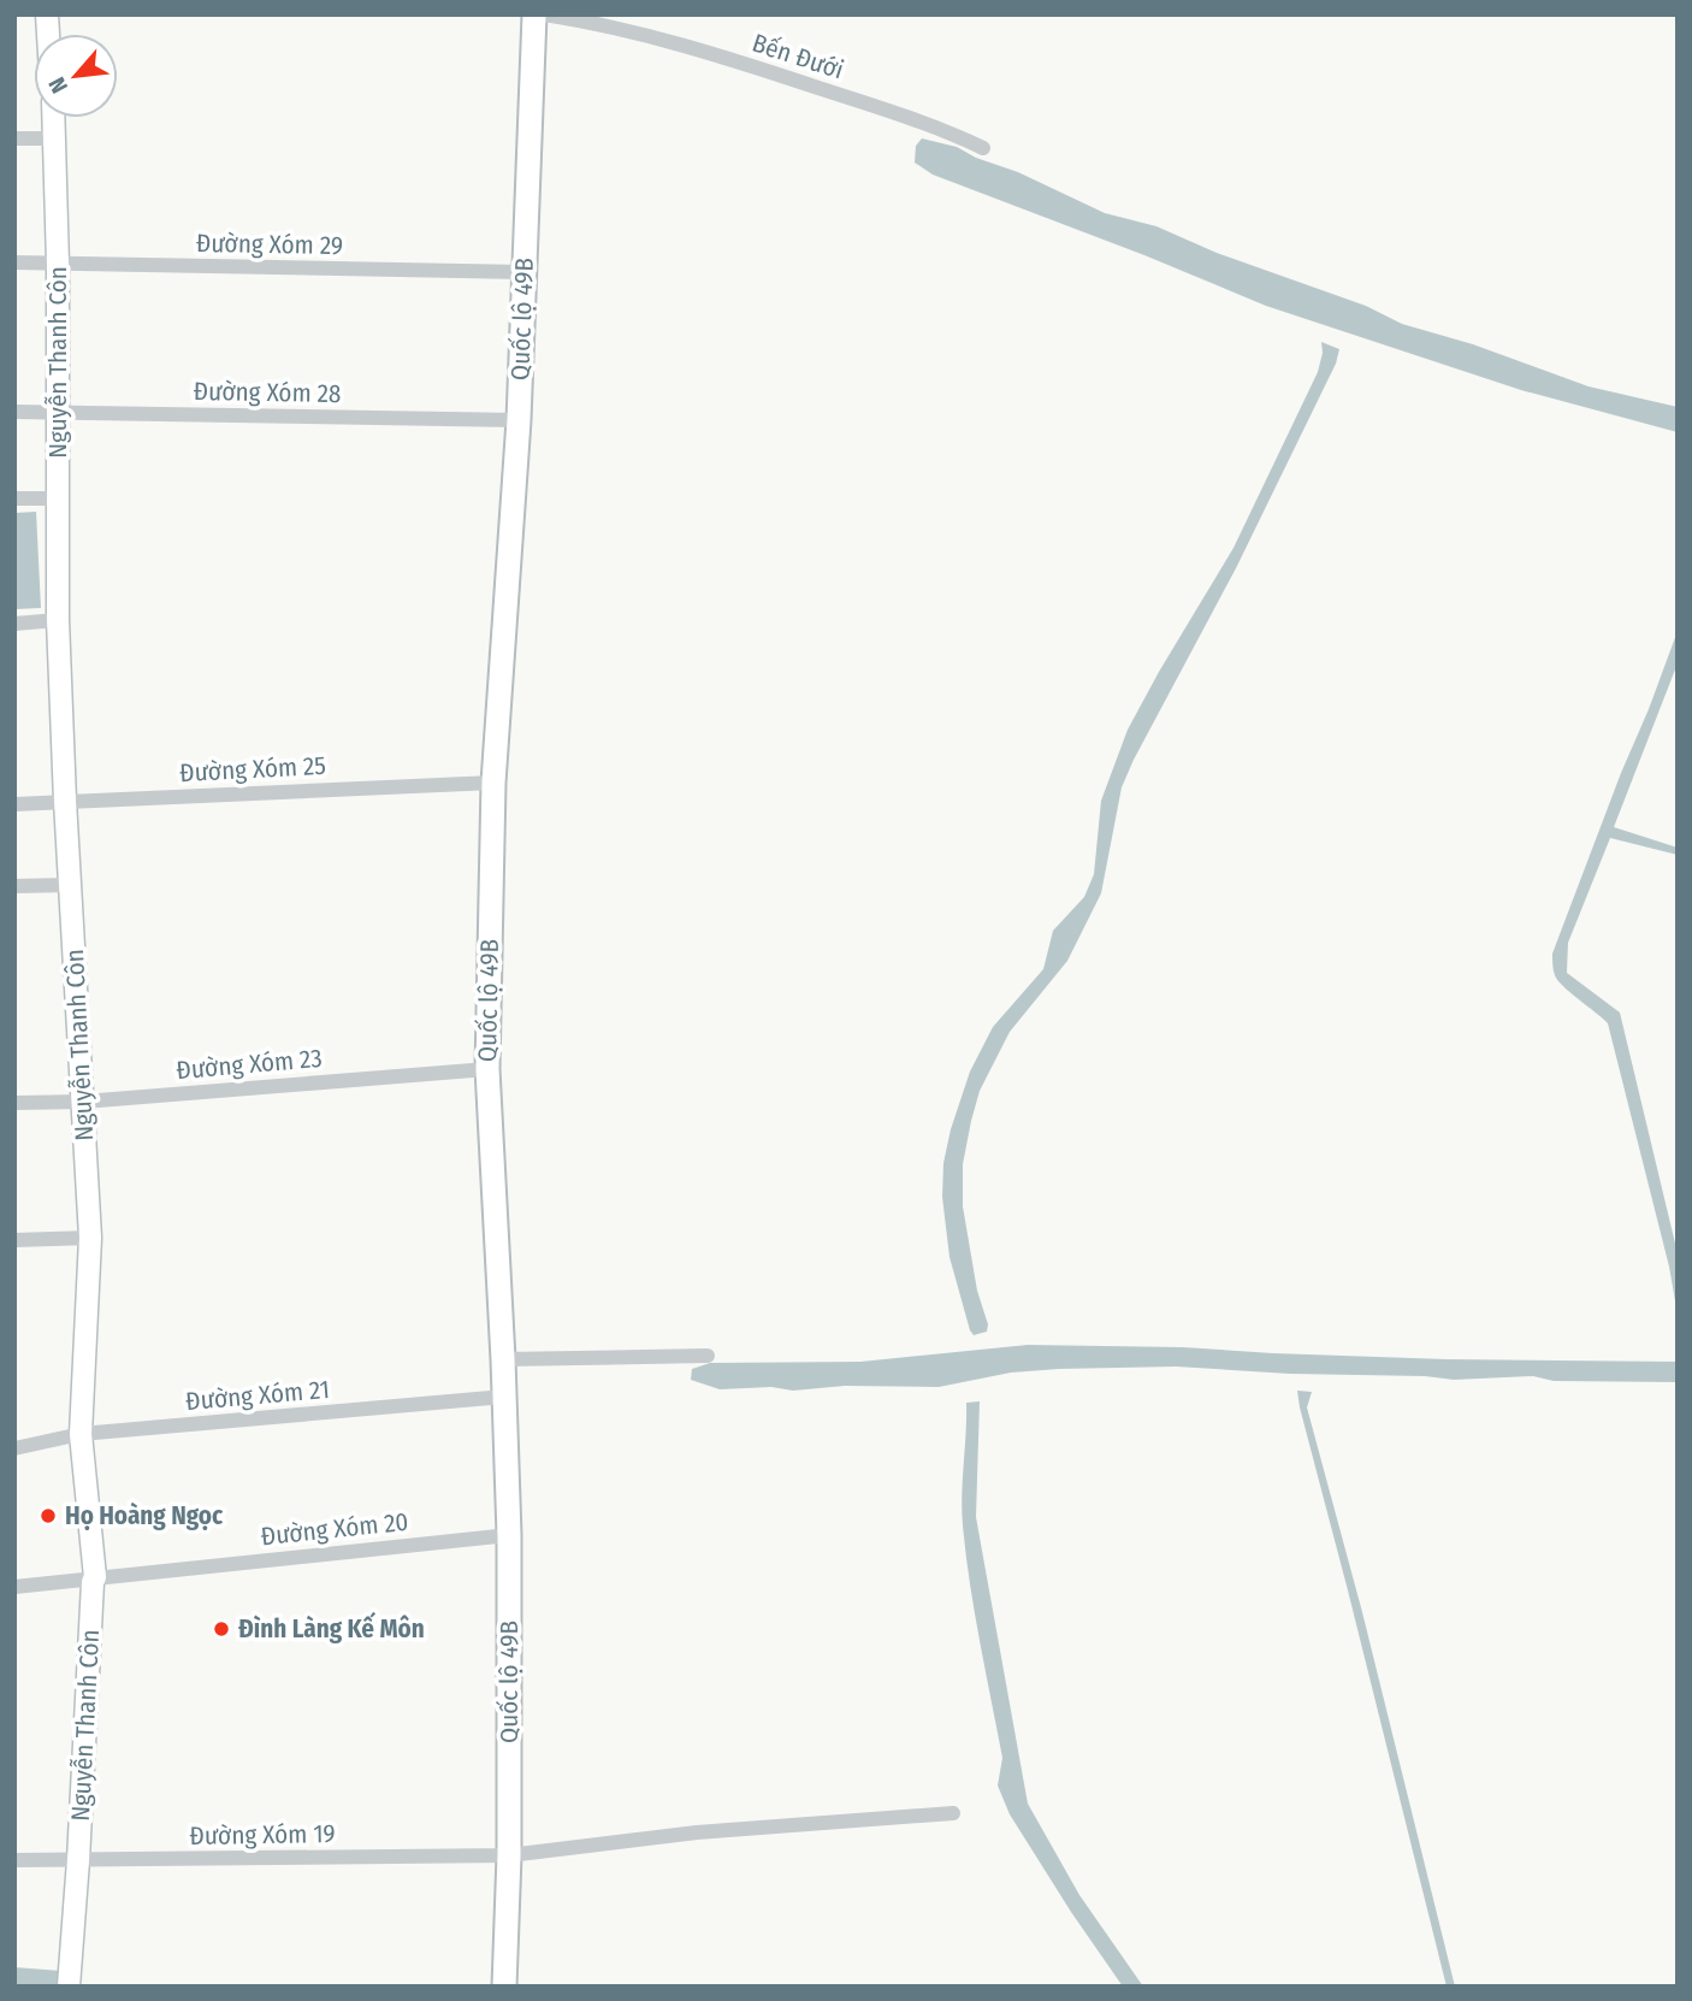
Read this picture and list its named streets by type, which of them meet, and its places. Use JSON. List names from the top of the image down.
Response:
{
  "streets": {
    "main road": ["Quốc lộ 49B"],
    "street": [
      "Bến Đưới",
      "Đường Xóm 29",
      "Nguyễn Thanh Côn",
      "Đường Xóm 28",
      "Đường Xóm 25",
      "Đường Xóm 23",
      "Đường Xóm 21",
      "Đường Xóm 20",
      "Đường Xóm 19"
    ]
  },
  "crossings": [
    ["Đường Xóm 29", "Quốc lộ 49B"],
    ["Đường Xóm 29", "Nguyễn Thanh Côn"],
    ["Quốc lộ 49B", "Đường Xóm 28"],
    ["Quốc lộ 49B", "Đường Xóm 25"],
    ["Quốc lộ 49B", "Đường Xóm 23"],
    ["Quốc lộ 49B", "Đường Xóm 21"],
    ["Quốc lộ 49B", "Đường Xóm 20"],
    ["Quốc lộ 49B", "Đường Xóm 19"],
    ["Nguyễn Thanh Côn", "Đường Xóm 28"],
    ["Nguyễn Thanh Côn", "Đường Xóm 25"],
    ["Nguyễn Thanh Côn", "Đường Xóm 23"],
    ["Nguyễn Thanh Côn", "Đường Xóm 21"],
    ["Nguyễn Thanh Côn", "Đường Xóm 20"],
    ["Nguyễn Thanh Côn", "Đường Xóm 19"]
  ],
  "places": ["Họ Hoàng Ngọc", "Đình Làng Kế Môn"],
  "north": "bottom left"
}
